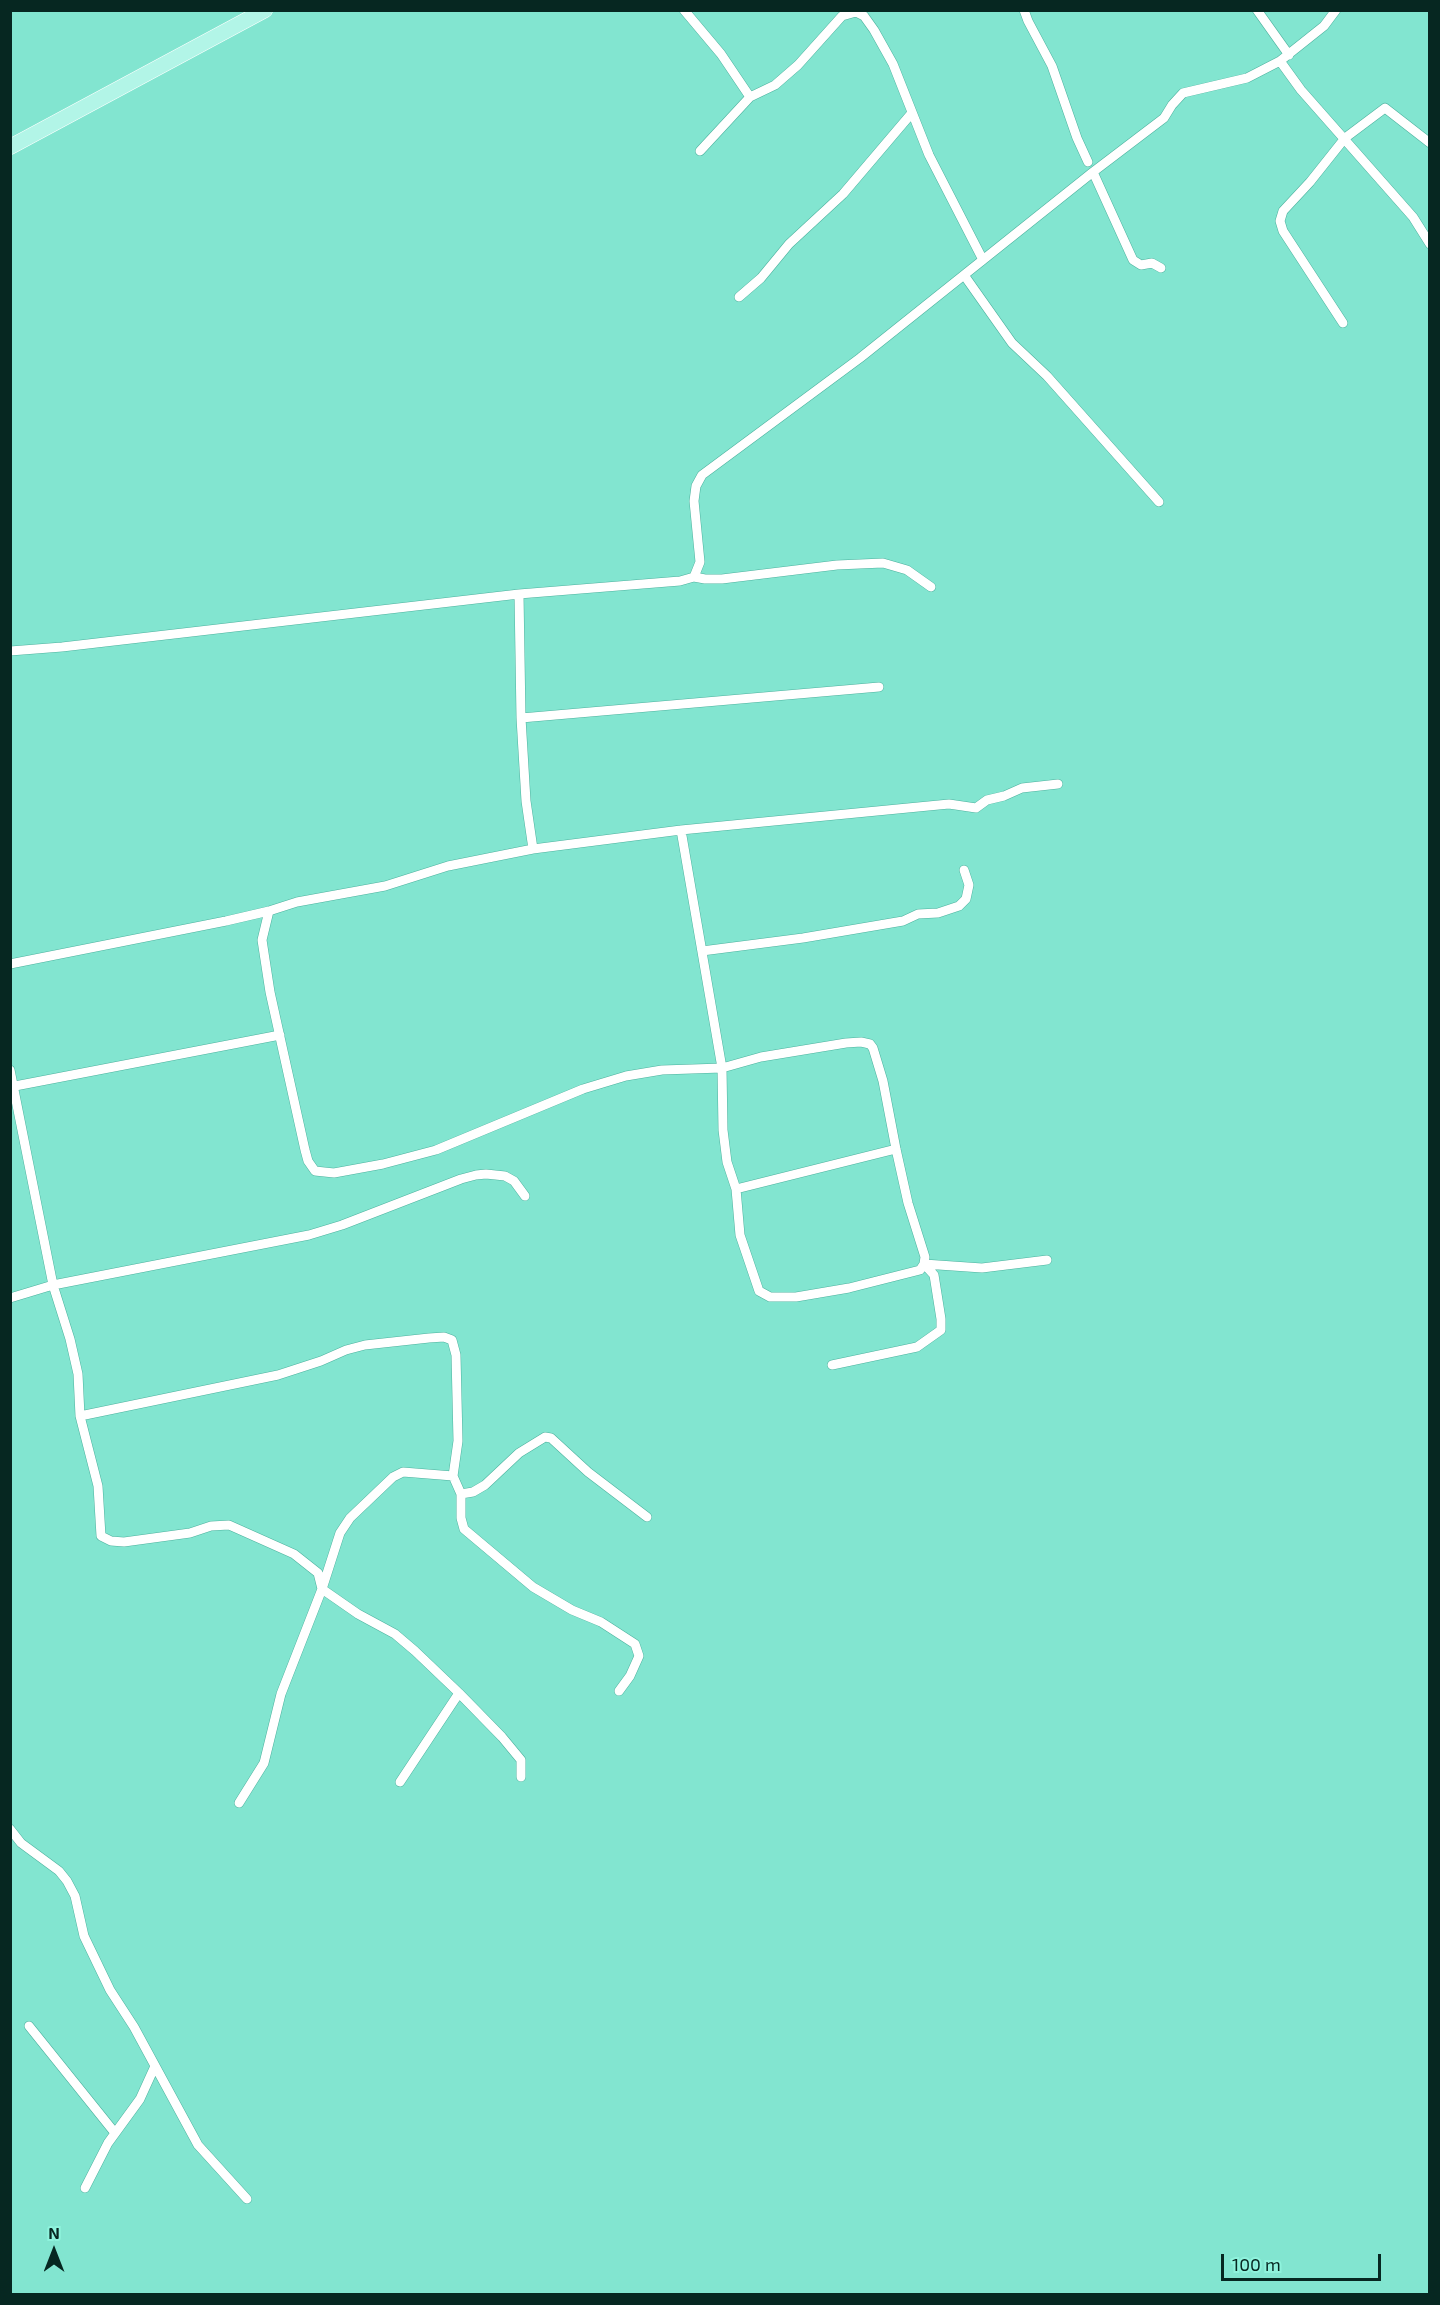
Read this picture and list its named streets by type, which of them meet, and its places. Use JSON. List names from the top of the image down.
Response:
{
  "scale_bar": "100 m",
  "north": "top"
}
